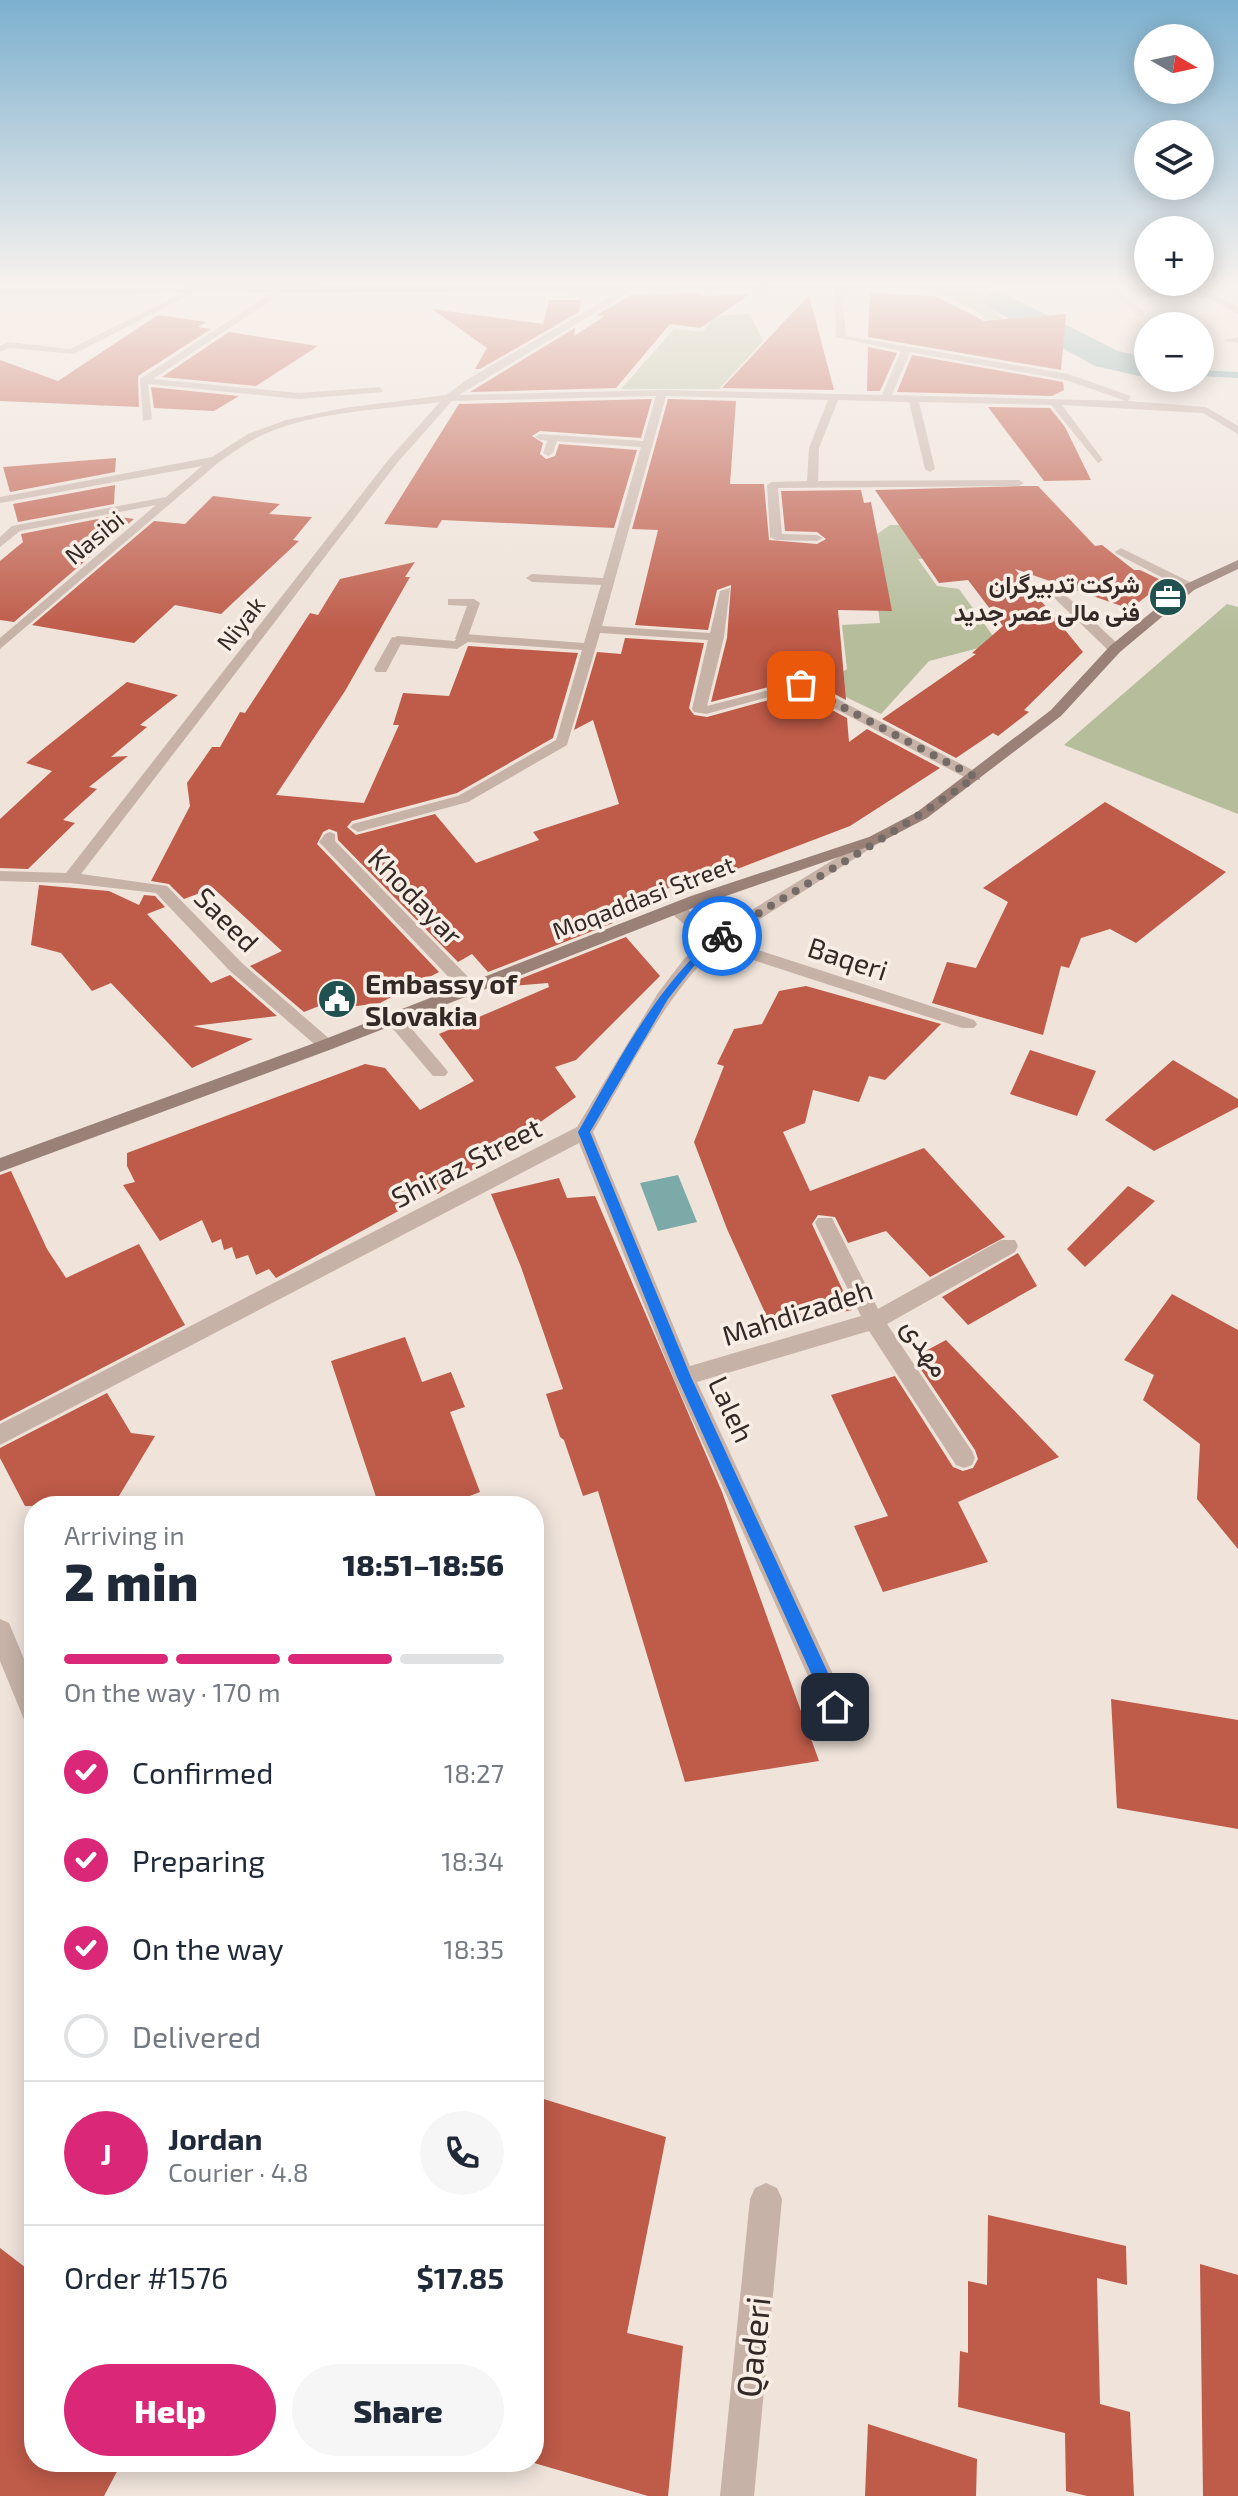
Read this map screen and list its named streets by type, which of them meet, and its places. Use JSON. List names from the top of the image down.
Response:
{
  "streets": {
    "main road": ["Moqaddasi Street"],
    "street": [
      "Nasibi",
      "Niyak",
      "Khodayar",
      "Saeed",
      "Baqeri",
      "Shiraz Street",
      "Mahdizadeh",
      "مهدی",
      "Laleh",
      "Qaderi"
    ]
  },
  "crossings": [
    ["Niyak", "Saeed"],
    ["Khodayar", "Moqaddasi Street"],
    ["Moqaddasi Street", "Saeed"],
    ["Moqaddasi Street", "Shiraz Street"],
    ["Baqeri", "Shiraz Street"],
    ["Shiraz Street", "Laleh"],
    ["Mahdizadeh", "مهدی"],
    ["Mahdizadeh", "Laleh"]
  ],
  "places": {
    "office": ["شرکت تدبیرگران فنی مالی عصر جدید"],
    "public building": ["Embassy of Slovakia"]
  },
  "north": "right",
  "page": {
    "map_buttons": ["+", "−"],
    "heading": ["2 min", "Arriving in", "18:51–18:56"],
    "panel": [
      "Jordan",
      "Courier · 4.8",
      "Order #1576",
      "$17.85"
    ],
    "bar": "On the way · 170 m",
    "list": [
      ["Confirmed", "18:27"],
      ["Preparing", "18:34"],
      ["On the way", "18:35"],
      "Delivered"
    ],
    "round": "J",
    "buttons": ["Help", "Share"]
  }
}
